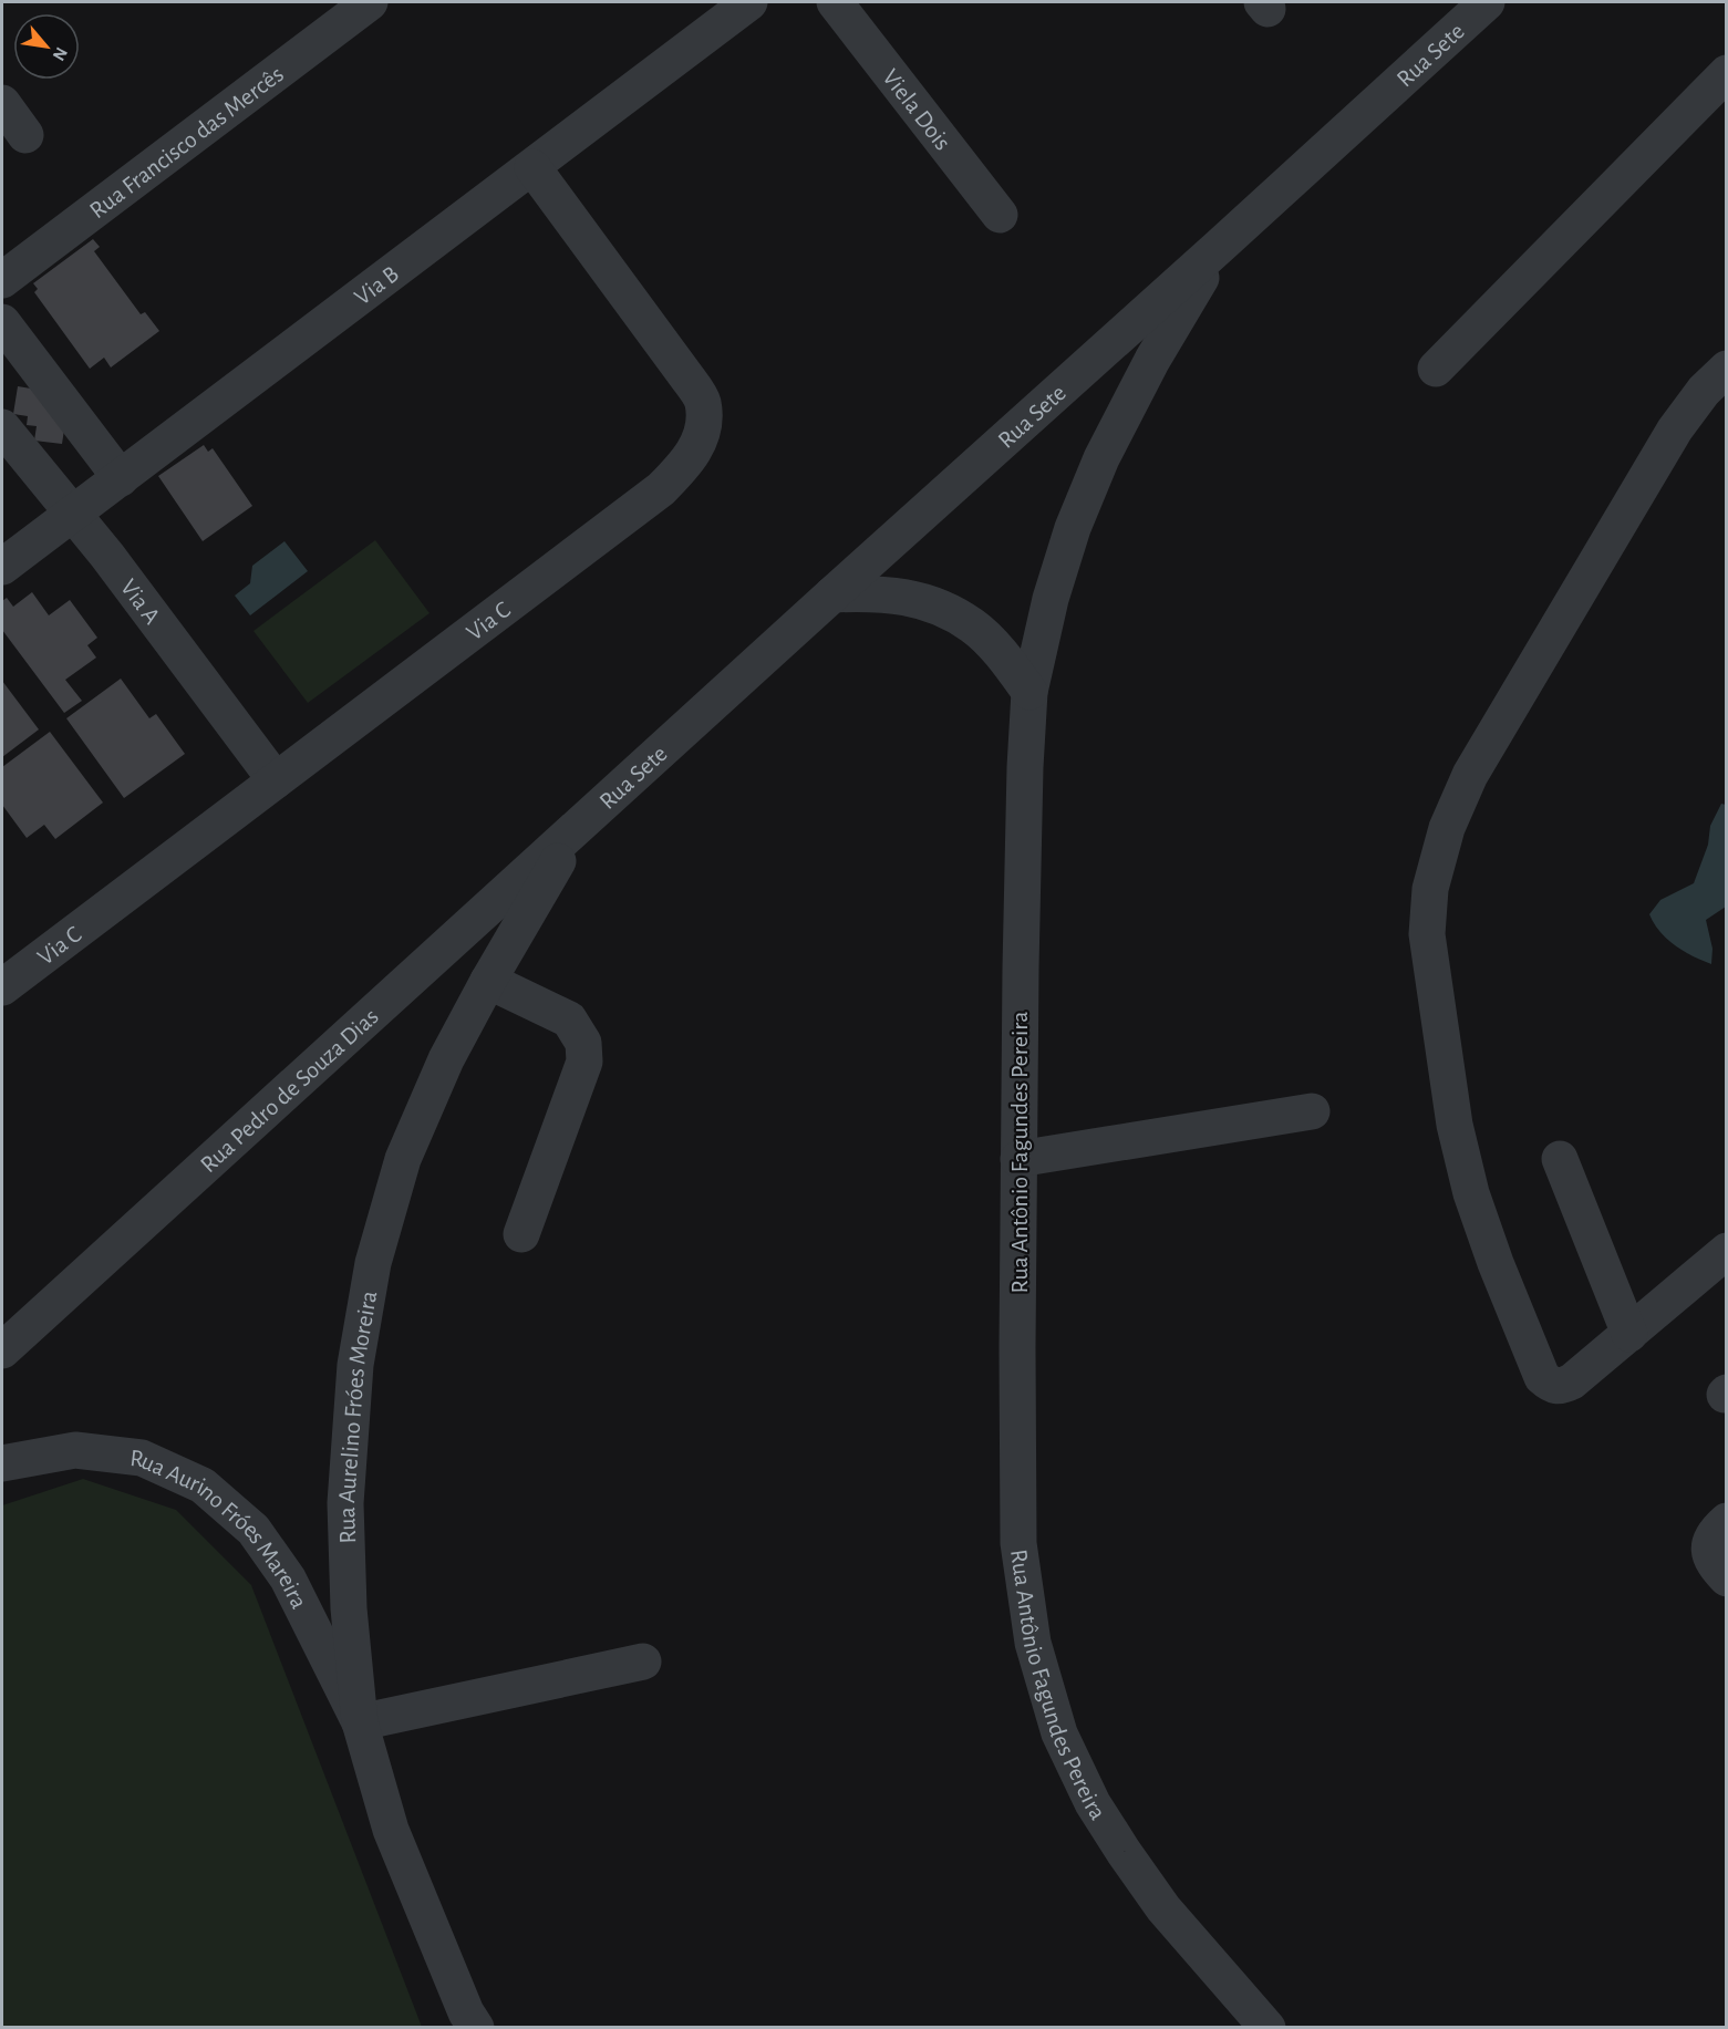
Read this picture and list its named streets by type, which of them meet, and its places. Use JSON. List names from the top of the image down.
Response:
{
  "streets": {
    "street": [
      "Rua Sete",
      "Viela Dois",
      "Rua Francisco das Mercês",
      "Via B",
      "Via A",
      "Via C",
      "Rua Pedro de Souza Dias",
      "Rua Antônio Fagundes Pereira",
      "Rua Aurelino Fróes Moreira",
      "Rua Aurino Fróes Mareira"
    ]
  },
  "crossings": [
    ["Rua Sete", "Rua Pedro de Souza Dias"],
    ["Rua Sete", "Rua Antônio Fagundes Pereira"],
    ["Rua Sete", "Rua Aurelino Fróes Moreira"],
    ["Via B", "Via A"],
    ["Via B", "Via C"],
    ["Via A", "Via C"],
    ["Rua Pedro de Souza Dias", "Rua Aurelino Fróes Moreira"],
    ["Rua Aurelino Fróes Moreira", "Rua Aurino Fróes Mareira"]
  ],
  "north": "bottom right"
}
